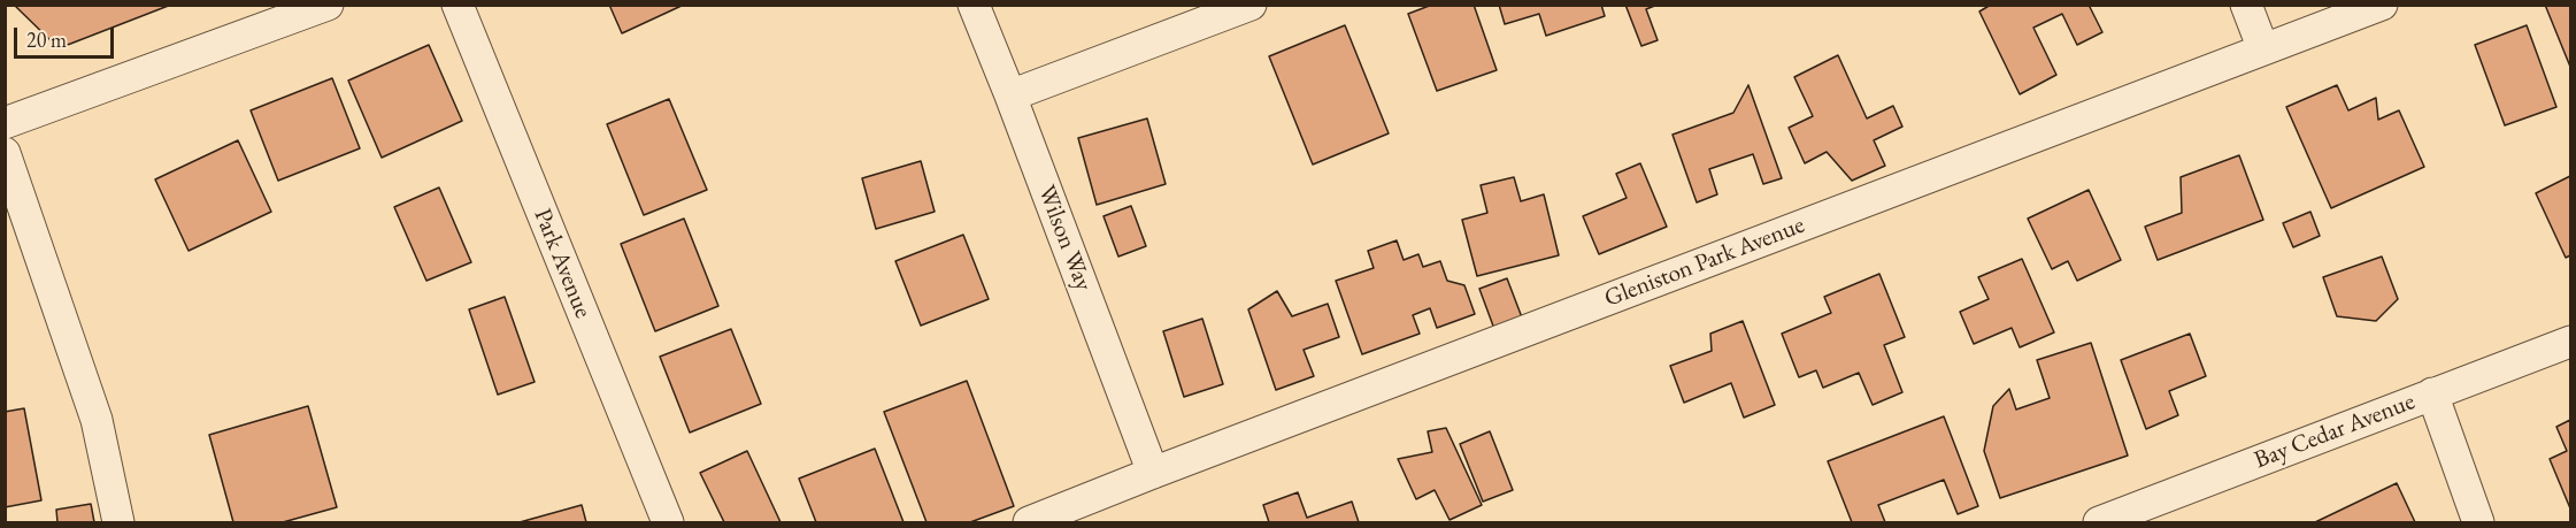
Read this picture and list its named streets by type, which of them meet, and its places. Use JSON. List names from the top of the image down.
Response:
{
  "streets": {
    "street": [
      "Wilson Way",
      "Gleniston Park Avenue",
      "Park Avenue",
      "Bay Cedar Avenue"
    ]
  },
  "crossings": [
    ["Wilson Way", "Gleniston Park Avenue"]
  ],
  "scale_bar": "20 m"
}
